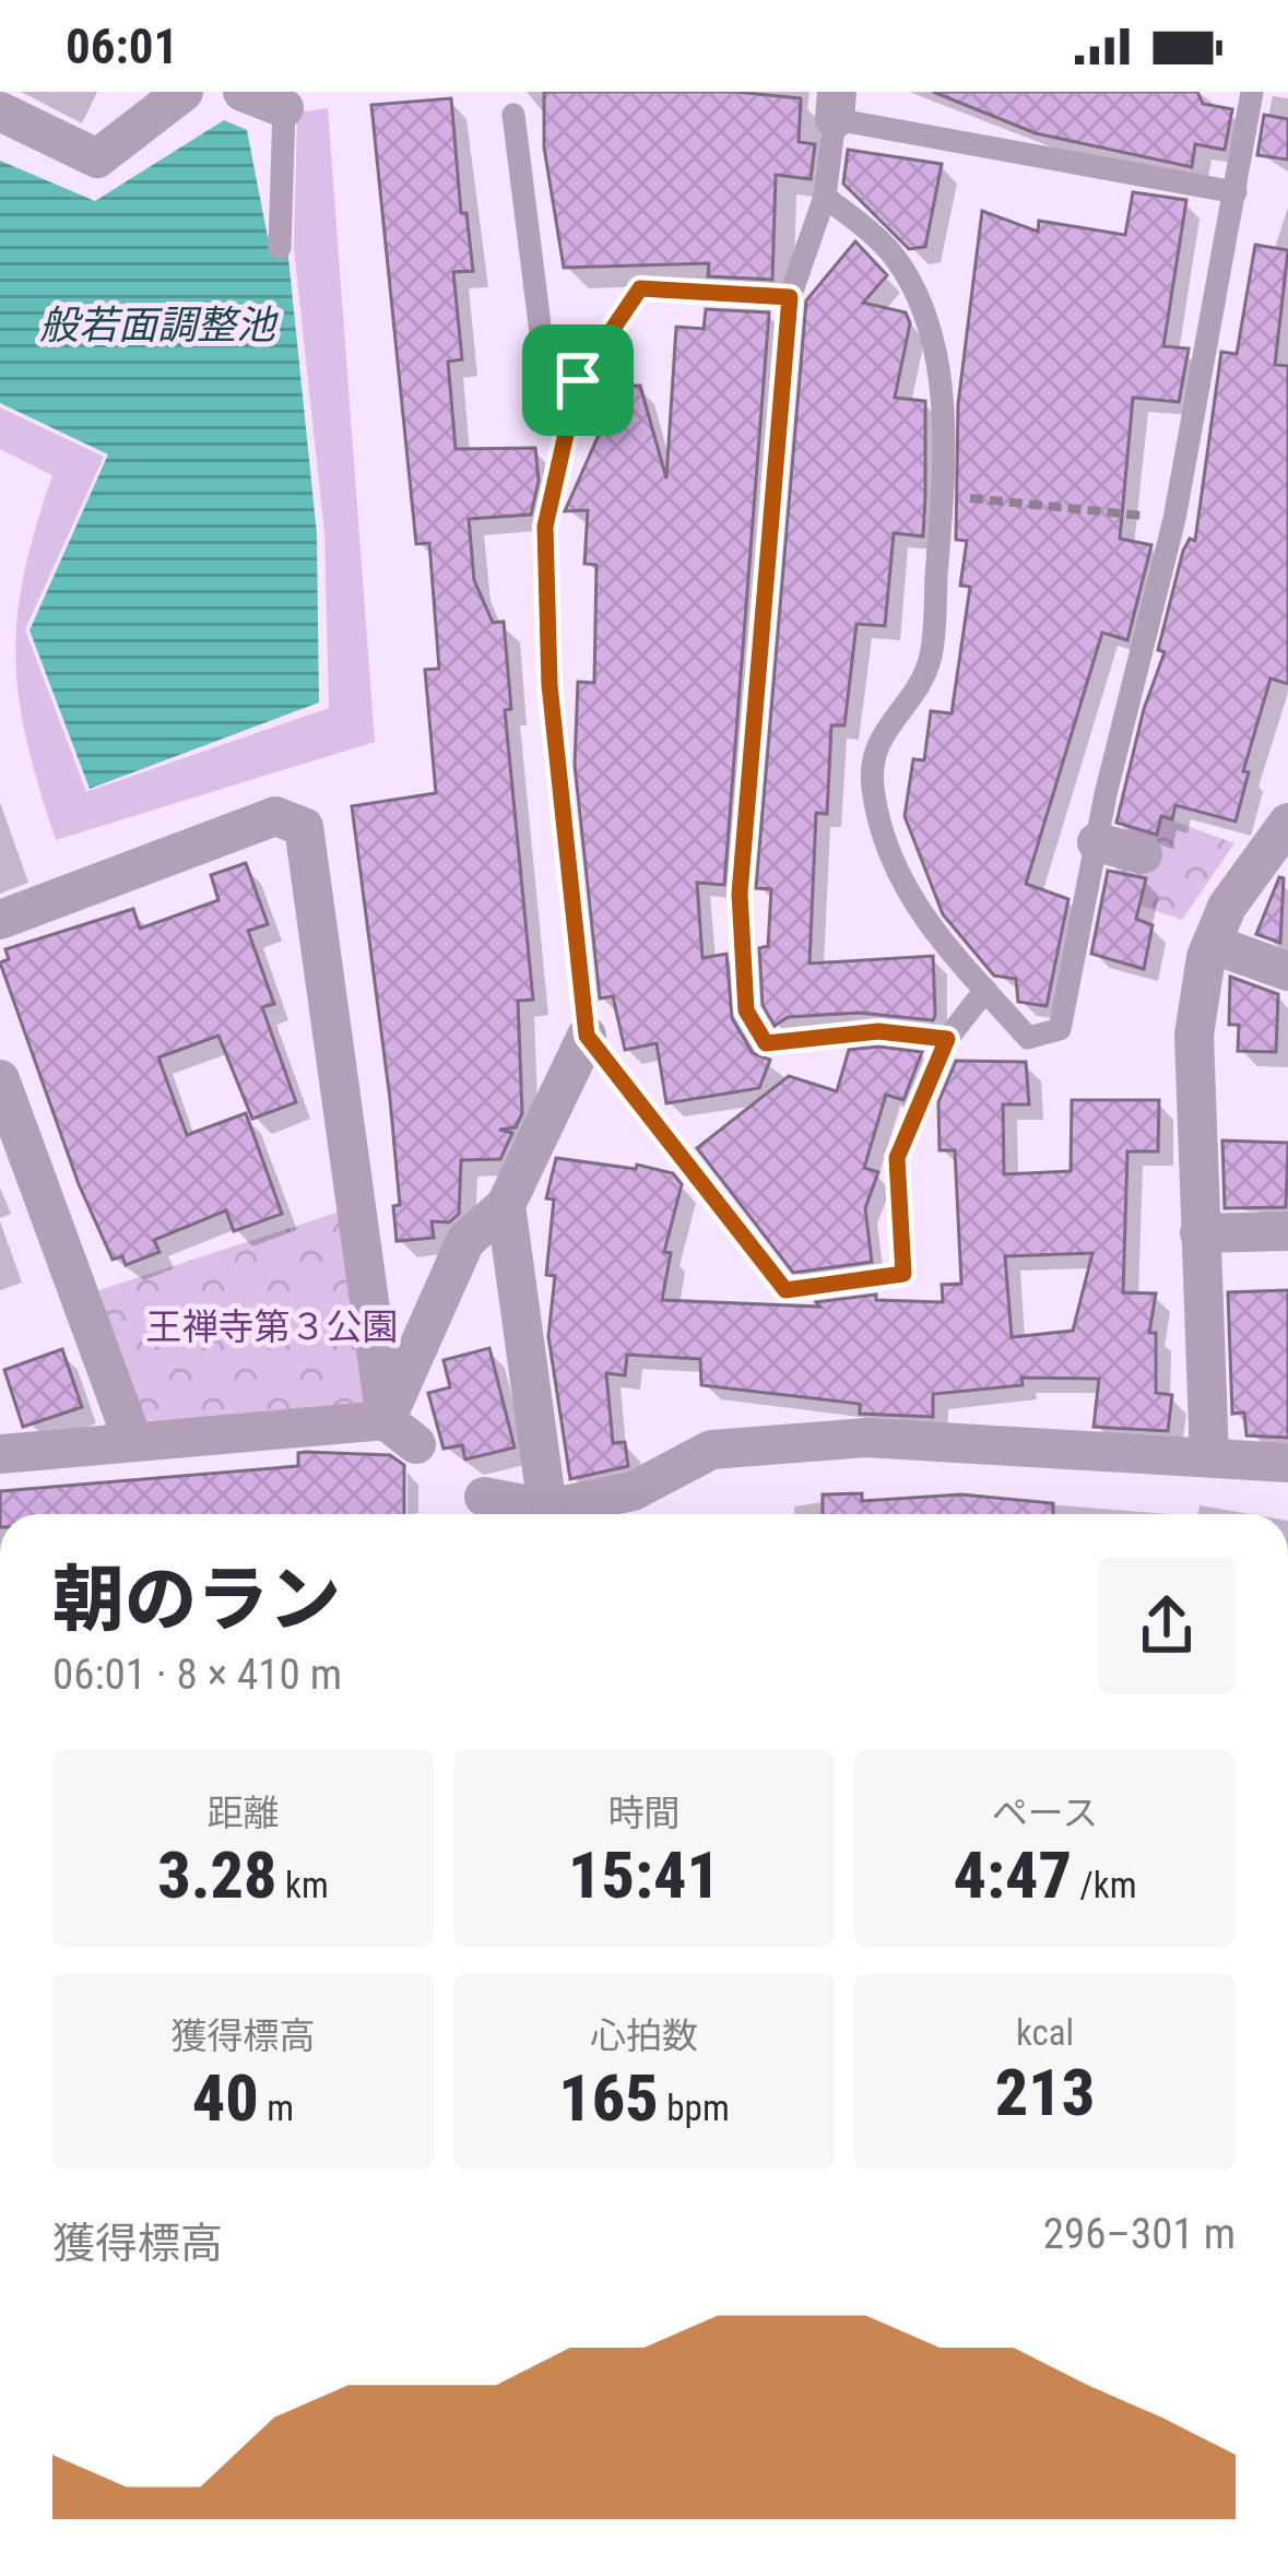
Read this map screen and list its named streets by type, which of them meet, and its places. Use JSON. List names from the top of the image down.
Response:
{
  "water": ["般若面調整池"],
  "parks": ["王禅寺第３公園"],
  "page": {
    "status": "06:01",
    "heading": ["朝のラン", "06:01 · 8 × 410 m"],
    "stats": [
      ["距離", "3.28 km"],
      ["時間", "15:41"],
      ["ペース", "4:47 /km"],
      ["獲得標高", "40 m"],
      ["心拍数", "165 bpm"],
      ["kcal", "213"]
    ],
    "chart": ["獲得標高", "296–301 m"]
  }
}
